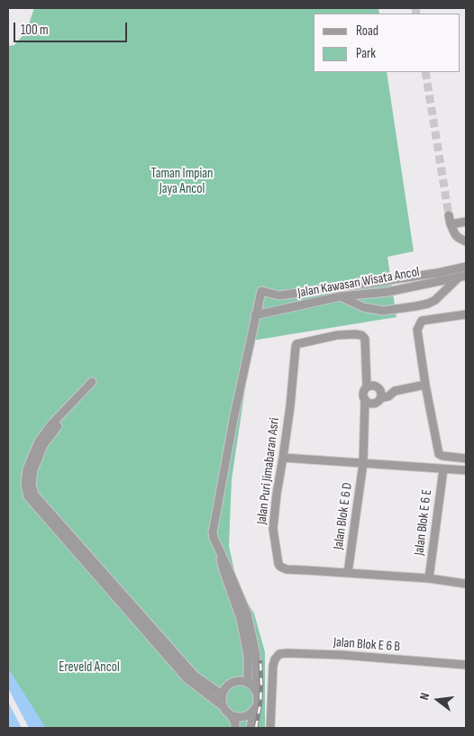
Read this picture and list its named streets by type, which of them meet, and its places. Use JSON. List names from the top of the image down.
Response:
{
  "streets": {
    "street": [
      "Jalan Kawasan Wisata Ancol",
      "Jalan Puri Jimabaran Asri",
      "Jalan Blok E 6 D",
      "Jalan Blok E 6 E",
      "Jalan Blok E 6 B"
    ]
  },
  "crossings": [
    ["Jalan Puri Jimabaran Asri", "Jalan Blok E 6 D"],
    ["Jalan Puri Jimabaran Asri", "Jalan Blok E 6 E"]
  ],
  "parks": ["Taman Impian Jaya Ancol", "Ereveld Ancol"],
  "legend": ["Road", "Park"],
  "scale_bar": "100 m",
  "north": "left"
}
